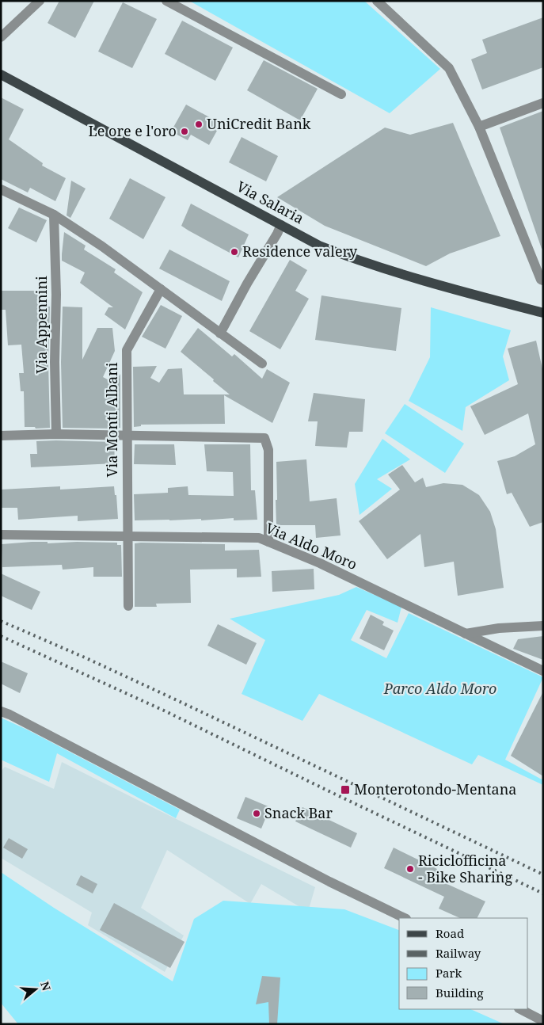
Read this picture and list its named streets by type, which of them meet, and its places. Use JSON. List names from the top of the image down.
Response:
{
  "streets": {
    "main road": ["Via Salaria"],
    "street": ["Via Appennini", "Via Monti Albani", "Via Aldo Moro"]
  },
  "crossings": [
    ["Via Monti Albani", "Via Aldo Moro"]
  ],
  "parks": ["Parco Aldo Moro"],
  "places": {
    "other": [
      "UniCredit Bank",
      "Le ore e l'oro",
      "Residence valery",
      "Snack Bar",
      "Riciclofficina - Bike Sharing"
    ],
    "transit": ["Monterotondo-Mentana"]
  },
  "legend": [
    "Road",
    "Railway",
    "Park",
    "Building"
  ],
  "north": "right"
}
